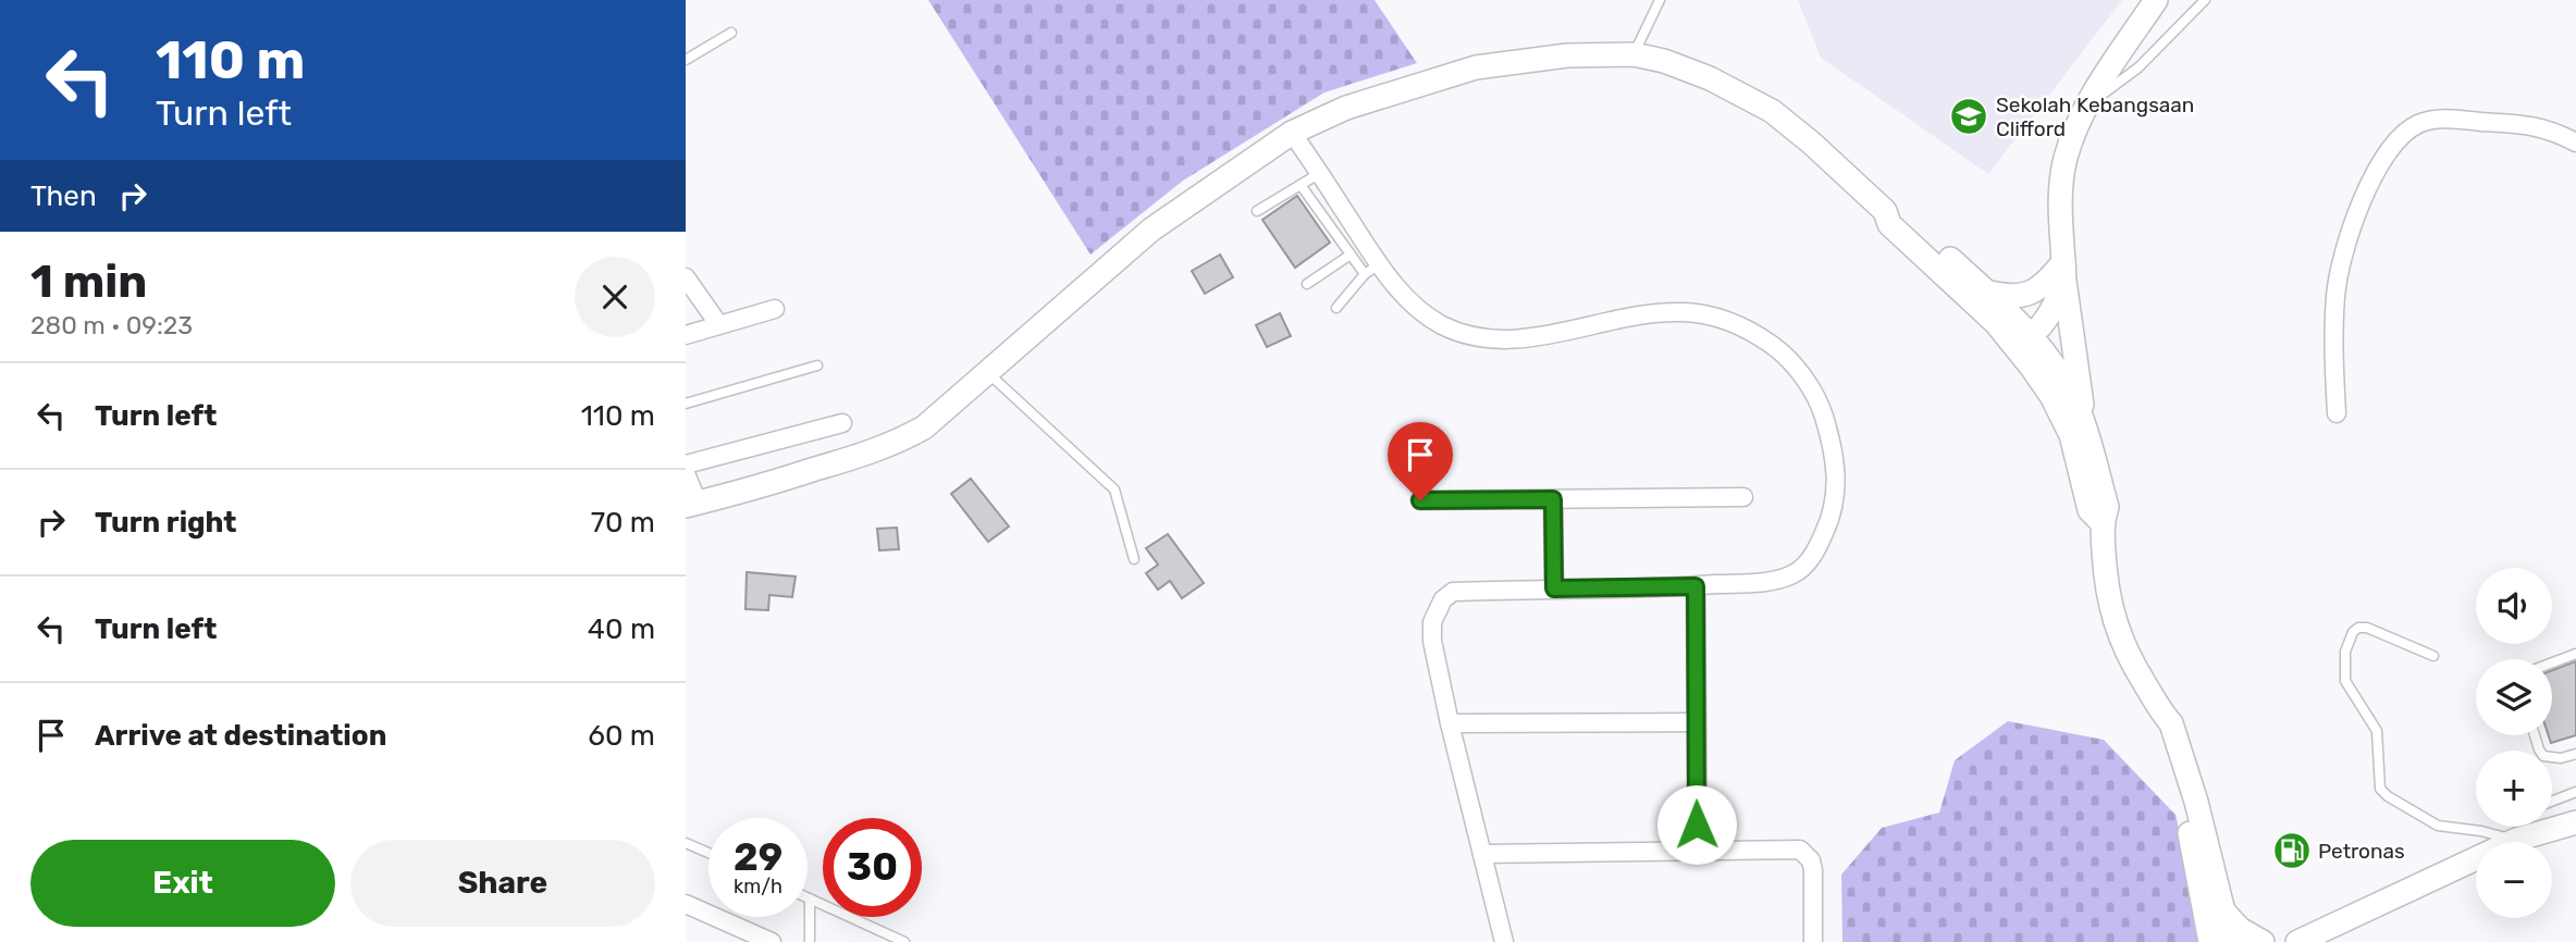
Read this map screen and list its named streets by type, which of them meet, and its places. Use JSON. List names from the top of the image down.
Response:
{
  "places": {
    "school or university": ["Sekolah Kebangsaan Clifford"],
    "fuel station": ["Petronas"]
  },
  "page": {
    "turn": ["110 m", "Turn left"],
    "then": "Then",
    "heading": ["1 min", "280 m · 09:23"],
    "list": [
      {
        "name": "Turn left",
        "value": "110 m"
      },
      {
        "name": "Turn right",
        "value": "70 m"
      },
      {
        "name": "Turn left",
        "value": "40 m"
      },
      {
        "name": "Arrive at destination",
        "value": "60 m"
      }
    ],
    "map_buttons": ["+", "−"],
    "speed": "29 km/h",
    "limit": "30",
    "buttons": ["Exit", "Share"]
  }
}
